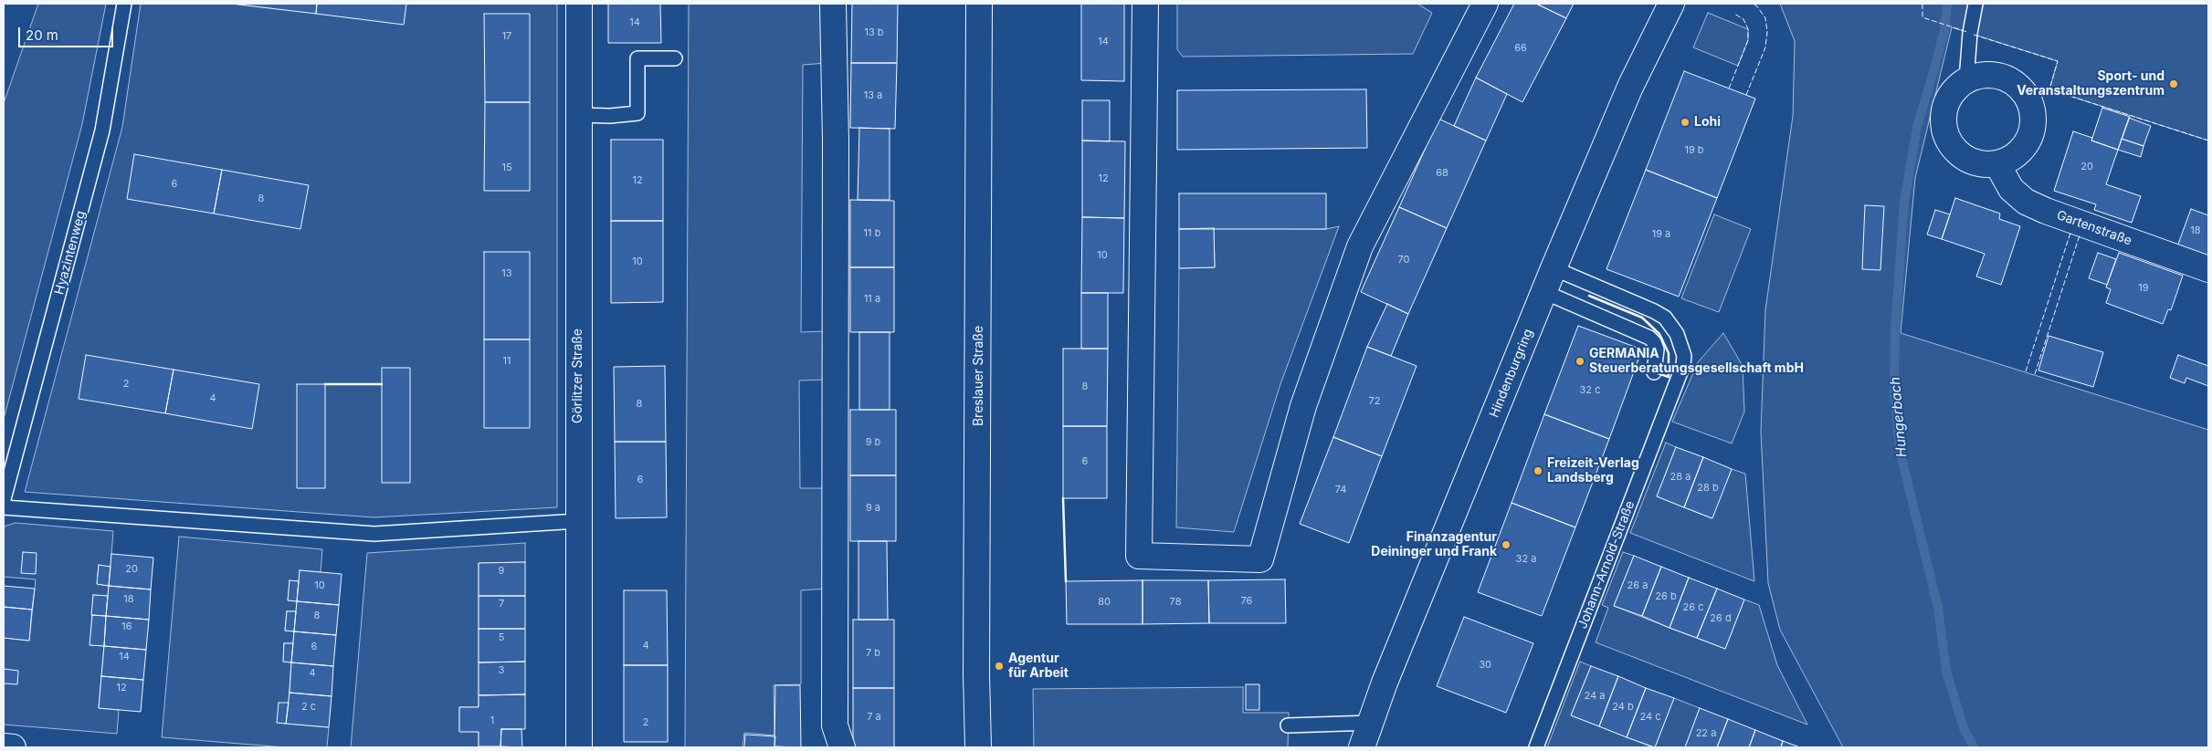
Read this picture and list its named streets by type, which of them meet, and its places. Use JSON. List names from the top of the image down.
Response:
{
  "streets": {
    "street": [
      "Gartenstraße",
      "Hindenburgring",
      "Görlitzer Straße",
      "Breslauer Straße"
    ],
    "lane": ["Hyazintenweg", "Johann-Arnold-Straße"]
  },
  "crossings": [
    ["Hindenburgring", "Johann-Arnold-Straße"]
  ],
  "water": ["Hungerbach"],
  "places": [
    "Sport- und Veranstaltungszentrum",
    "Lohi",
    "GERMANIA Steuerberatungsgesellschaft mbH",
    "Freizeit-Verlag Landsberg",
    "Finanzagentur Deininger und Frank",
    "Agentur für Arbeit"
  ],
  "house_numbers": [
    "14",
    "13 b",
    "17",
    "14",
    "66",
    "13 a",
    "19 b",
    "20",
    "15",
    "68",
    "12",
    "12",
    "6",
    "8",
    "18",
    "11 b",
    "19 a",
    "10",
    "70",
    "10",
    "13",
    "19",
    "11 a",
    "11",
    "2",
    "8",
    "32 c",
    "4",
    "72",
    "8",
    "9 b",
    "6",
    "28 a",
    "6",
    "28 b",
    "74",
    "9 a",
    "32 a",
    "20",
    "9",
    "10",
    "26 a",
    "26 b",
    "18",
    "76",
    "80",
    "78",
    "7",
    "26 c",
    "8",
    "26 d",
    "16",
    "5",
    "4",
    "6",
    "7 b",
    "14",
    "30",
    "3",
    "4",
    "12",
    "24 a",
    "2 c",
    "24 b",
    "7 a",
    "24 c",
    "1",
    "2",
    "22 a"
  ],
  "scale_bar": "20 m"
}
